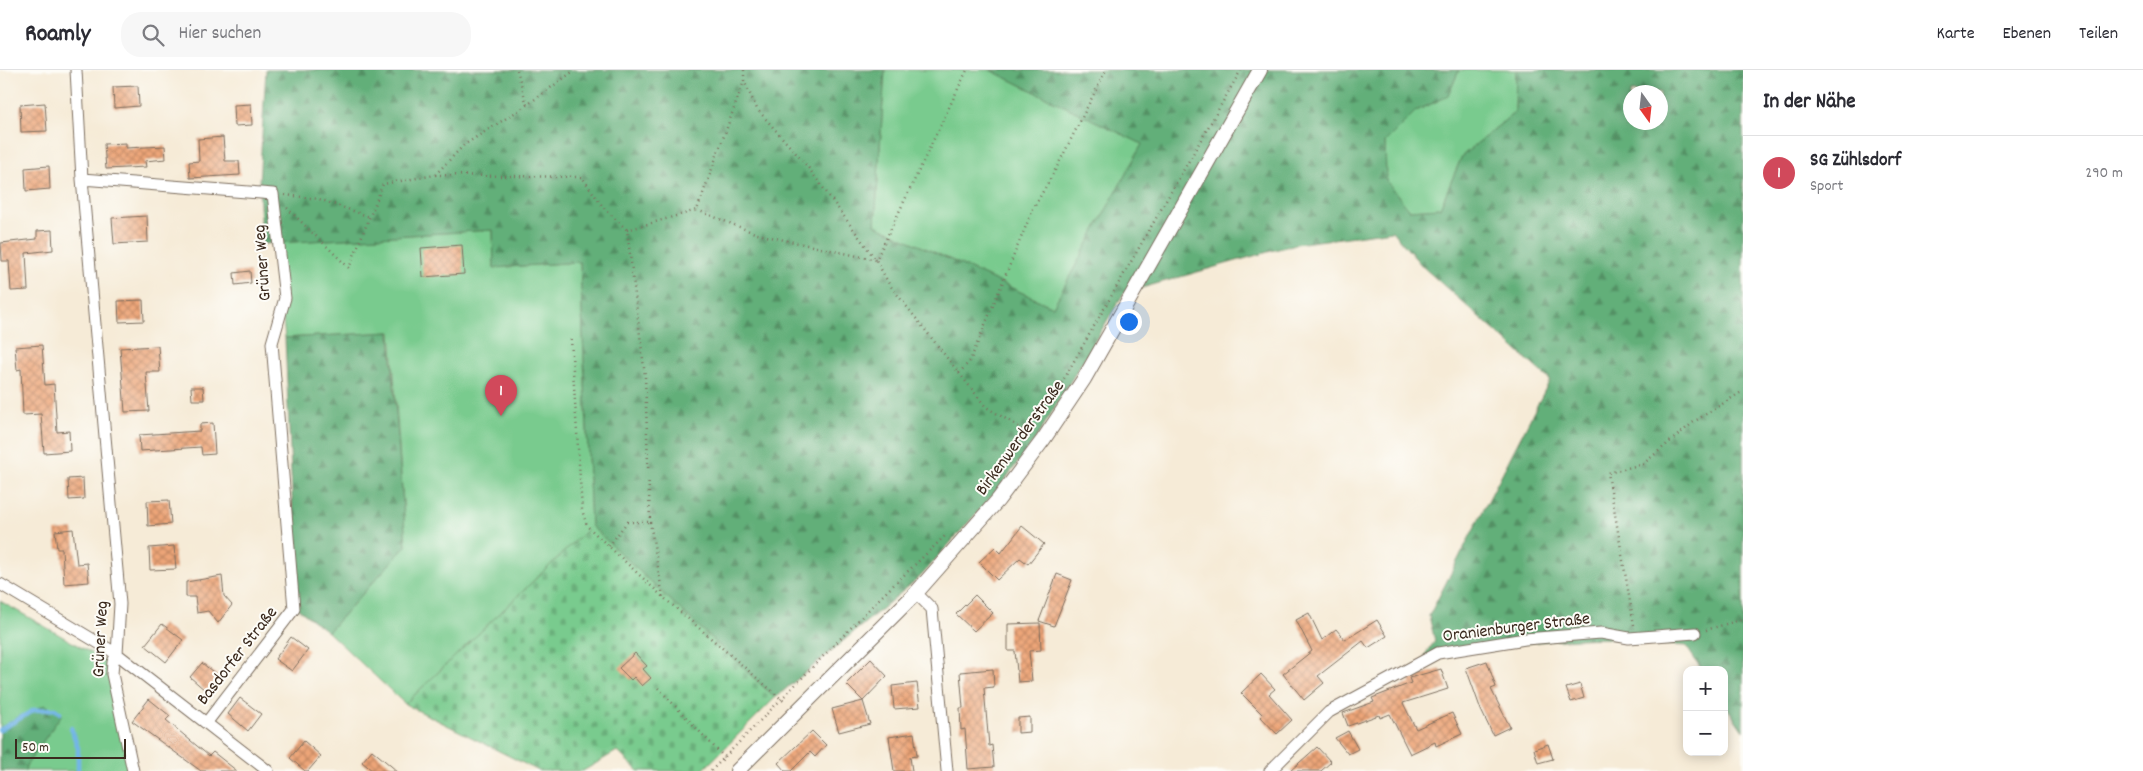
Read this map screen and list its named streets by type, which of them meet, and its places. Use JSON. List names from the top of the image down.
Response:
{
  "streets": {
    "street": [
      "Grüner Weg",
      "Birkenwerderstraße",
      "Oranienburger Straße",
      "Basdorfer Straße"
    ]
  },
  "crossings": [
    ["Grüner Weg", "Basdorfer Straße"]
  ],
  "scale_bar": "50 m",
  "north": "bottom",
  "page": {
    "header": "Roamly",
    "search": "Hier suchen",
    "nav": ["Karte", "Ebenen", "Teilen"],
    "heading": "In der Nähe",
    "list": [
      {
        "mark": "1",
        "name": "SG Zühlsdorf",
        "note": "Sport",
        "value": "290 m"
      }
    ],
    "pins": "1",
    "map_buttons": ["+", "−"],
    "scale": "50 m"
  }
}
